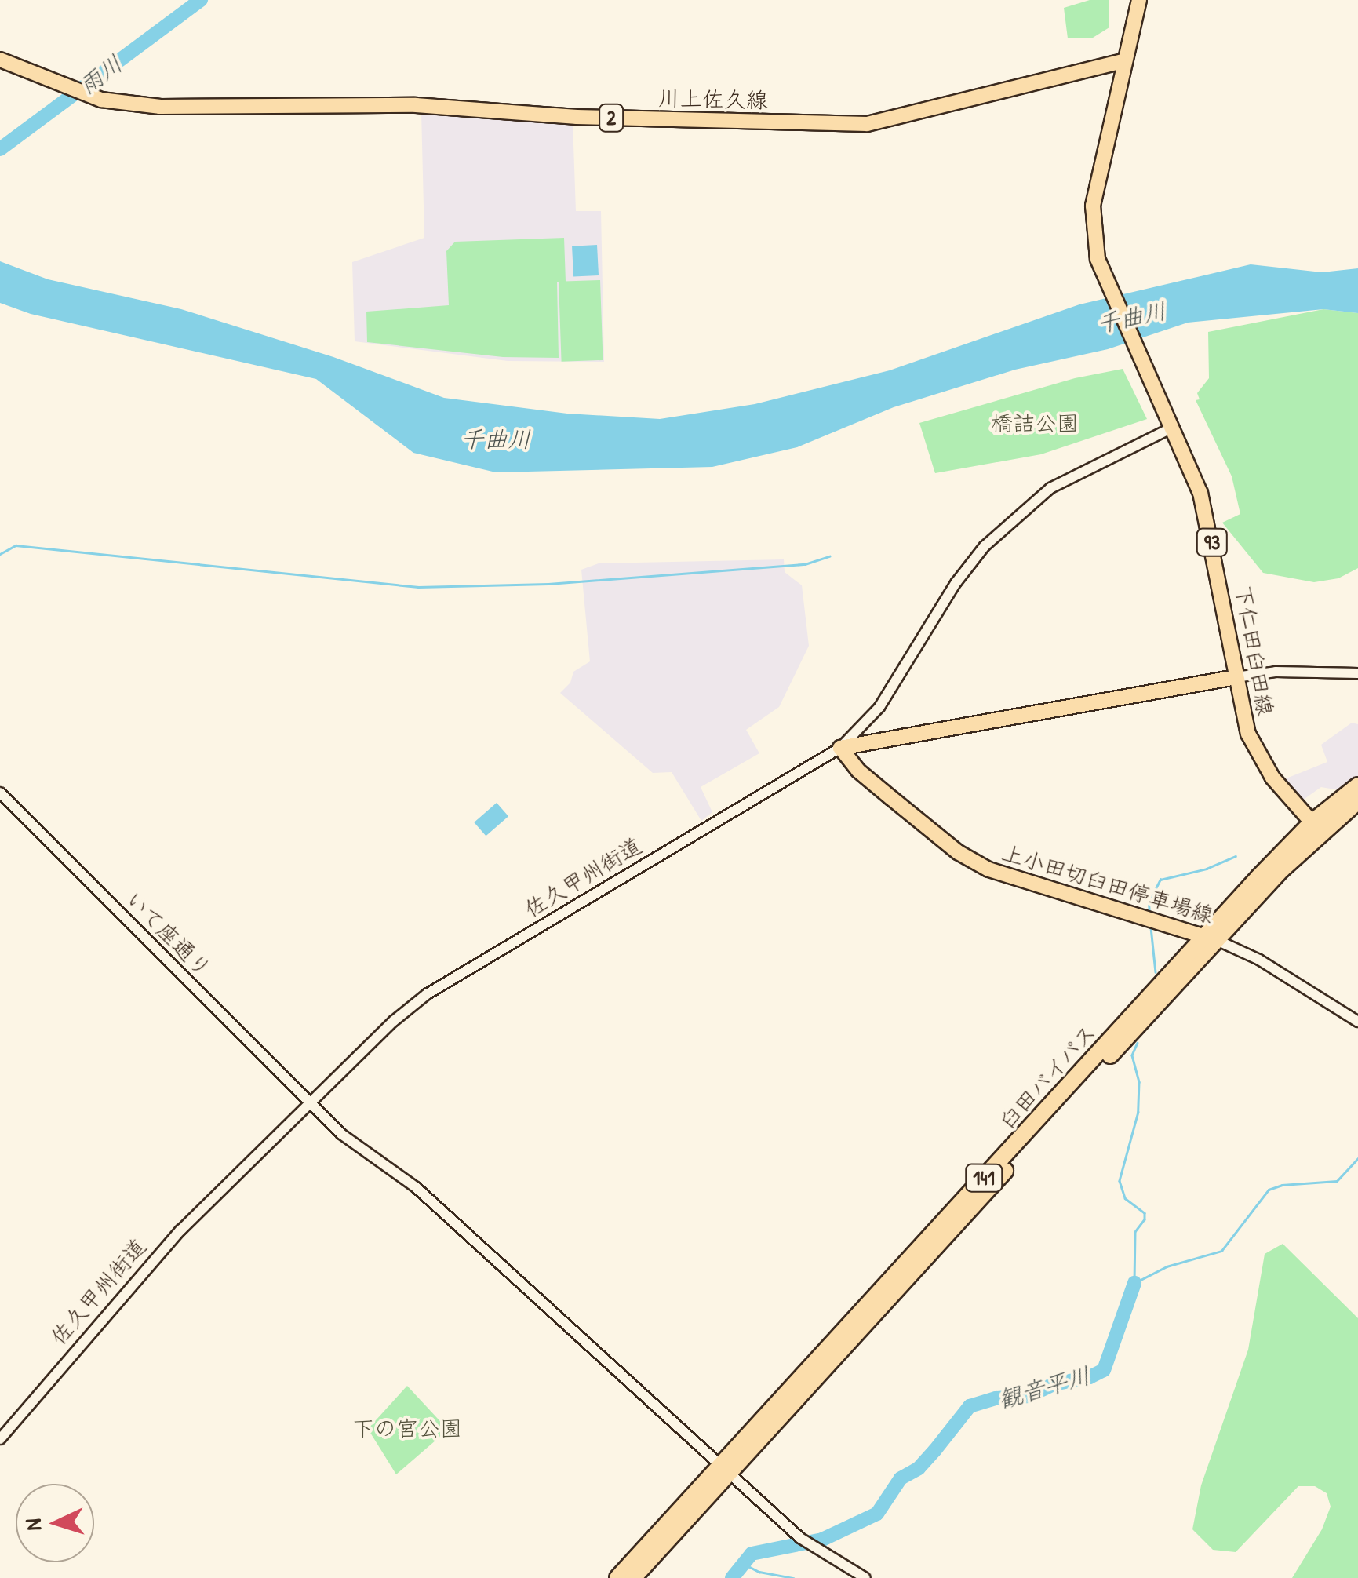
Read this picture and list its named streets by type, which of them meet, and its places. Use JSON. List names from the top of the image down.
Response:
{
  "streets": {
    "highway": ["臼田バイパス", "141"],
    "main road": [
      "川上佐久線",
      "2",
      "93",
      "下仁田臼田線",
      "佐久甲州街道",
      "上小田切臼田停車場線"
    ],
    "street": ["いて座通り"]
  },
  "crossings": [
    ["川上佐久線", "93"],
    ["93", "下仁田臼田線"],
    ["下仁田臼田線", "佐久甲州街道"],
    ["下仁田臼田線", "臼田バイパス"],
    ["佐久甲州街道", "上小田切臼田停車場線"],
    ["佐久甲州街道", "いて座通り"],
    ["上小田切臼田停車場線", "臼田バイパス"],
    ["いて座通り", "臼田バイパス"]
  ],
  "water": ["雨川", "千曲川", "観音平川"],
  "parks": ["橋詰公園", "下の宮公園"],
  "north": "left"
}
